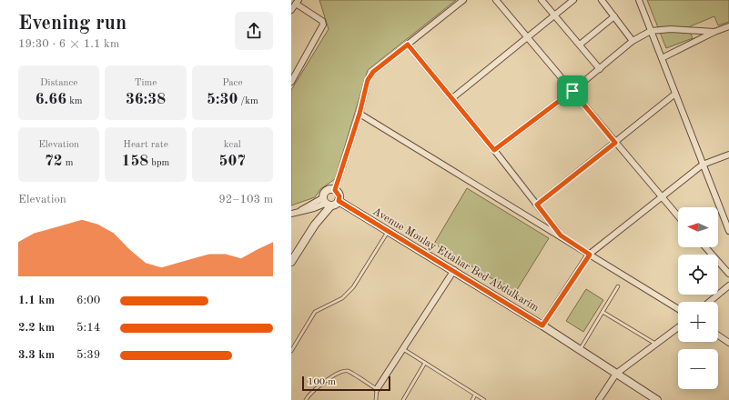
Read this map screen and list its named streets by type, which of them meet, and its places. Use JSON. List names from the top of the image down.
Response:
{
  "streets": {
    "street": ["Avenue Moulay Ettahar Bed Abdulkarim"]
  },
  "scale_bar": "100 m",
  "north": "left",
  "page": {
    "heading": ["Evening run", "19:30 · 6 × 1.1 km"],
    "stats": [
      ["Distance", "6.66 km"],
      ["Time", "36:38"],
      ["Pace", "5:30 /km"],
      ["Elevation", "72 m"],
      ["Heart rate", "158 bpm"],
      ["kcal", "507"]
    ],
    "chart": ["Elevation", "92–103 m"],
    "map_buttons": ["+", "−"],
    "list": [
      {
        "name": "1.1 km",
        "note": "6:00"
      },
      {
        "name": "2.2 km",
        "note": "5:14"
      },
      {
        "name": "3.3 km",
        "note": "5:39"
      }
    ],
    "scale": "100 m"
  }
}
